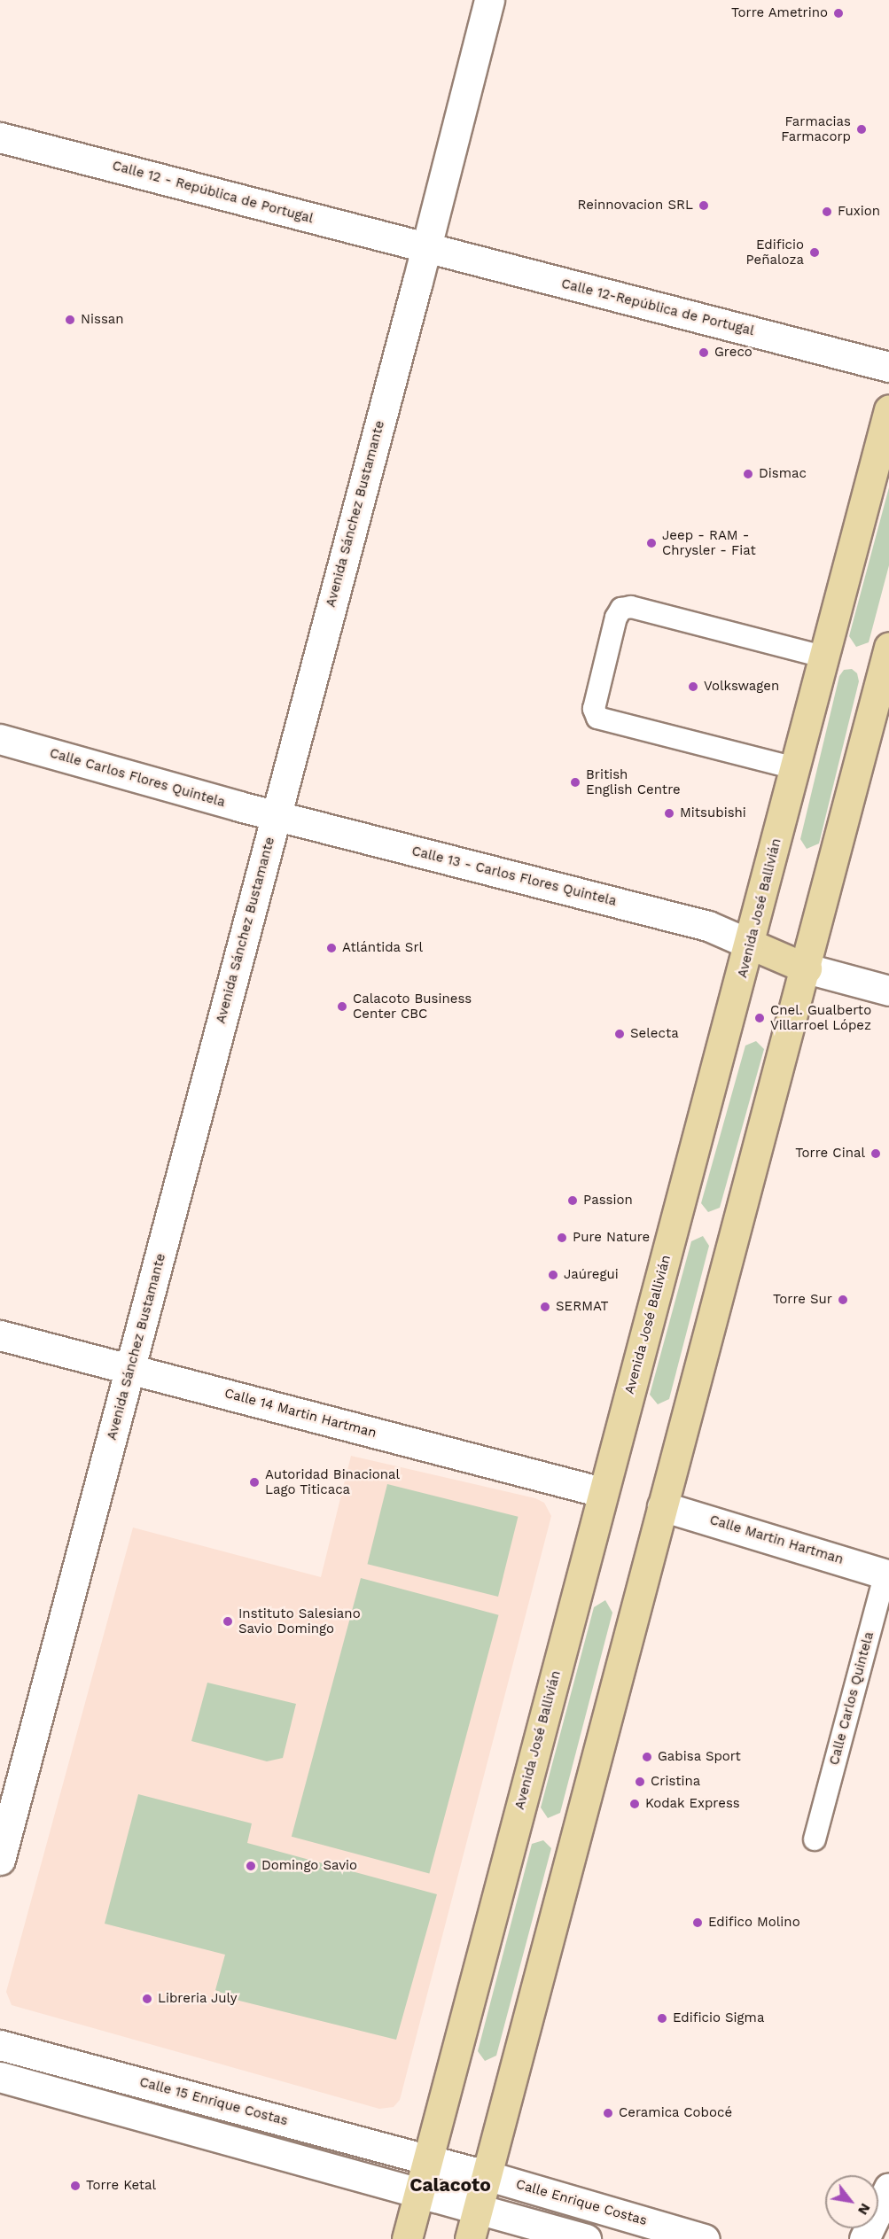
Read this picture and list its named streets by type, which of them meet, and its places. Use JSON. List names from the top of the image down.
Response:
{
  "streets": {
    "main road": ["Avenida José Ballivián"],
    "street": [
      "Calle 12 - República de Portugal",
      "Calle 12-República de Portugal",
      "Avenida Sánchez Bustamante",
      "Calle Carlos Flores Quintela",
      "Calle 13 - Carlos Flores Quintela",
      "Calle 14 Martin Hartman",
      "Calle Martin Hartman",
      "Calle 15 Enrique Costas",
      "Calle Enrique Costas"
    ],
    "lane": ["Calle Carlos Quintela"]
  },
  "crossings": [
    ["Calle 12 - República de Portugal", "Calle 12-República de Portugal"],
    ["Calle 12 - República de Portugal", "Avenida Sánchez Bustamante"],
    ["Calle 12-República de Portugal", "Avenida Sánchez Bustamante"],
    ["Avenida Sánchez Bustamante", "Calle Carlos Flores Quintela"],
    ["Avenida Sánchez Bustamante", "Calle 13 - Carlos Flores Quintela"],
    ["Avenida Sánchez Bustamante", "Calle 14 Martin Hartman"],
    ["Calle Carlos Flores Quintela", "Calle 13 - Carlos Flores Quintela"],
    ["Calle 13 - Carlos Flores Quintela", "Avenida José Ballivián"],
    ["Avenida José Ballivián", "Calle 14 Martin Hartman"],
    ["Avenida José Ballivián", "Calle 15 Enrique Costas"],
    ["Avenida José Ballivián", "Calle Enrique Costas"],
    ["Calle Martin Hartman", "Calle Carlos Quintela"],
    ["Calle 15 Enrique Costas", "Calle Enrique Costas"]
  ],
  "districts": ["Calacoto"],
  "places": [
    "Torre Ametrino",
    "Farmacias Farmacorp",
    "Reinnovacion SRL",
    "Fuxion",
    "Edificio Peñaloza",
    "Nissan",
    "Greco",
    "Dismac",
    "Jeep - RAM - Chrysler - Fiat",
    "Volkswagen",
    "British English Centre",
    "Mitsubishi",
    "Atlántida Srl",
    "Calacoto Business Center CBC",
    "Cnel. Gualberto Villarroel López",
    "Selecta",
    "Torre Cinal",
    "Passion",
    "Pure Nature",
    "Jaúregui",
    "Torre Sur",
    "SERMAT",
    "Autoridad Binacional Lago Titicaca",
    "Instituto Salesiano Savio Domingo",
    "Gabisa Sport",
    "Cristina",
    "Kodak Express",
    "Domingo Savio",
    "Edifico Molino",
    "Libreria July",
    "Edificio Sigma",
    "Ceramica Cobocé",
    "Torre Ketal"
  ],
  "north": "bottom right"
}
